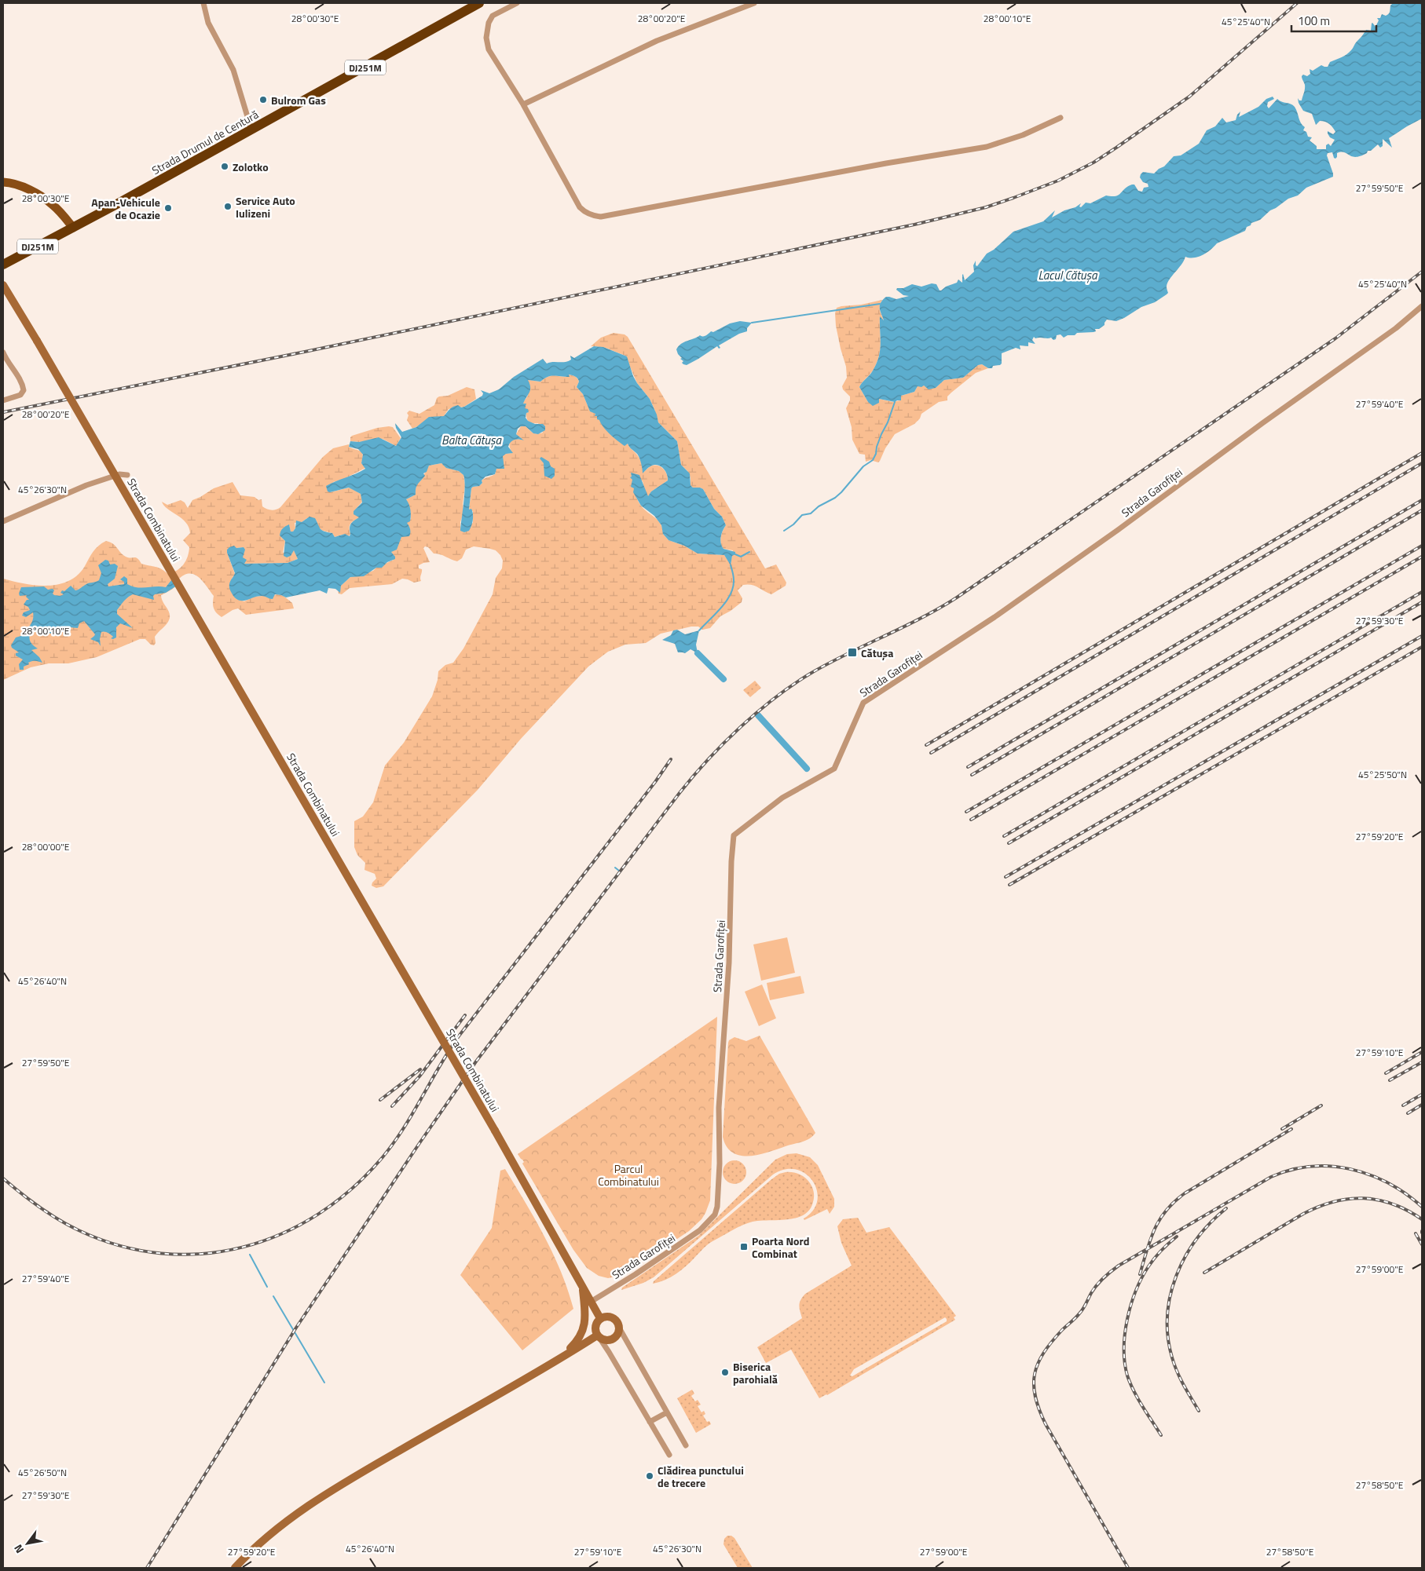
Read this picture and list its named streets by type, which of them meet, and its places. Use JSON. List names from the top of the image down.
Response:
{
  "streets": {
    "highway": ["DJ251M", "Strada Drumul de Centură"],
    "street": ["Strada Garofiței", "Strada Combinatului"]
  },
  "crossings": [
    ["Strada Garofiței", "Strada Combinatului"]
  ],
  "water": ["Lacul Cătușa", "Balta Cătușa"],
  "parks": ["Parcul Combinatului"],
  "places": {
    "other": [
      "Bulrom Gas",
      "Zolotko",
      "Service Auto Iulizeni",
      "Apan-Vehicule de Ocazie",
      "Biserica parohială",
      "Clădirea punctului de trecere"
    ],
    "transit": ["Cătuşa", "Poarta Nord Combinat"]
  },
  "scale_bar": "100 m",
  "north": "bottom left",
  "coordinates": [
    "28°00'10\"E",
    "28°00'30\"E",
    "28°00'20\"E",
    "45°25'40\"N",
    "27°59'50\"E",
    "27°59'40\"E",
    "45°26'30\"N",
    "27°59'30\"E",
    "45°25'50\"N",
    "27°59'20\"E",
    "28°00'00\"E",
    "45°26'40\"N",
    "27°59'10\"E",
    "27°59'00\"E",
    "45°26'50\"N",
    "27°58'50\"E"
  ]
}
